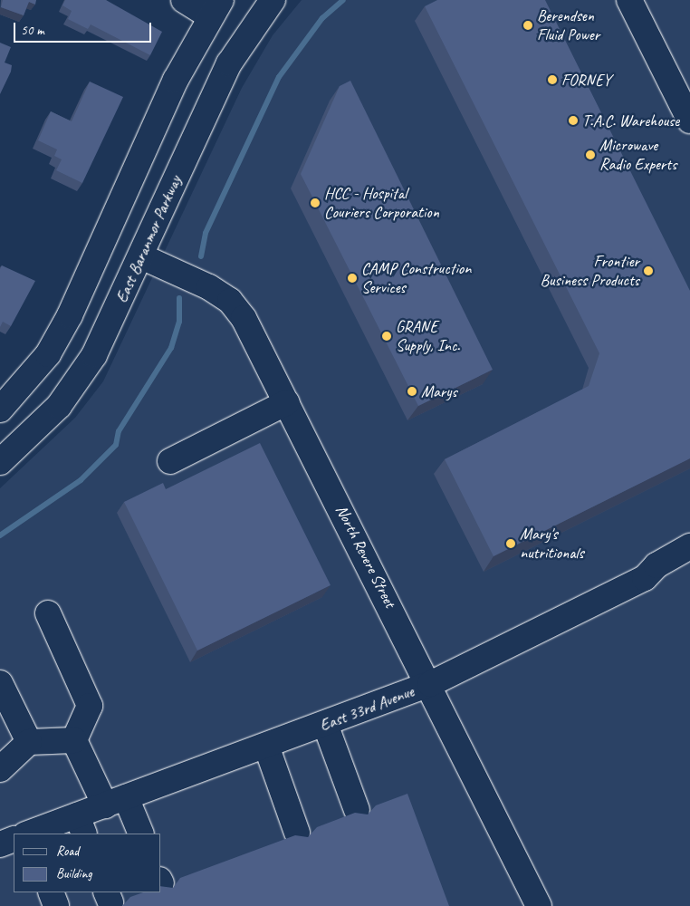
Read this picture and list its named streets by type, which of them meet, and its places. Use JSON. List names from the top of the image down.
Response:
{
  "streets": {
    "street": ["East Baranmor Parkway", "North Revere Street", "East 33rd Avenue"]
  },
  "crossings": [
    ["East Baranmor Parkway", "North Revere Street"],
    ["North Revere Street", "East 33rd Avenue"]
  ],
  "places": [
    "Berendsen Fluid Power",
    "FORNEY",
    "T.A.C. Warehouse",
    "Microwave Radio Experts",
    "HCC - Hospital Couriers Corporation",
    "Frontier Business Products",
    "CAMP Construction Services",
    "GRANE Supply, Inc.",
    "Marys",
    "Mary's nutritionals"
  ],
  "legend": ["Road", "Building"],
  "scale_bar": "50 m"
}
